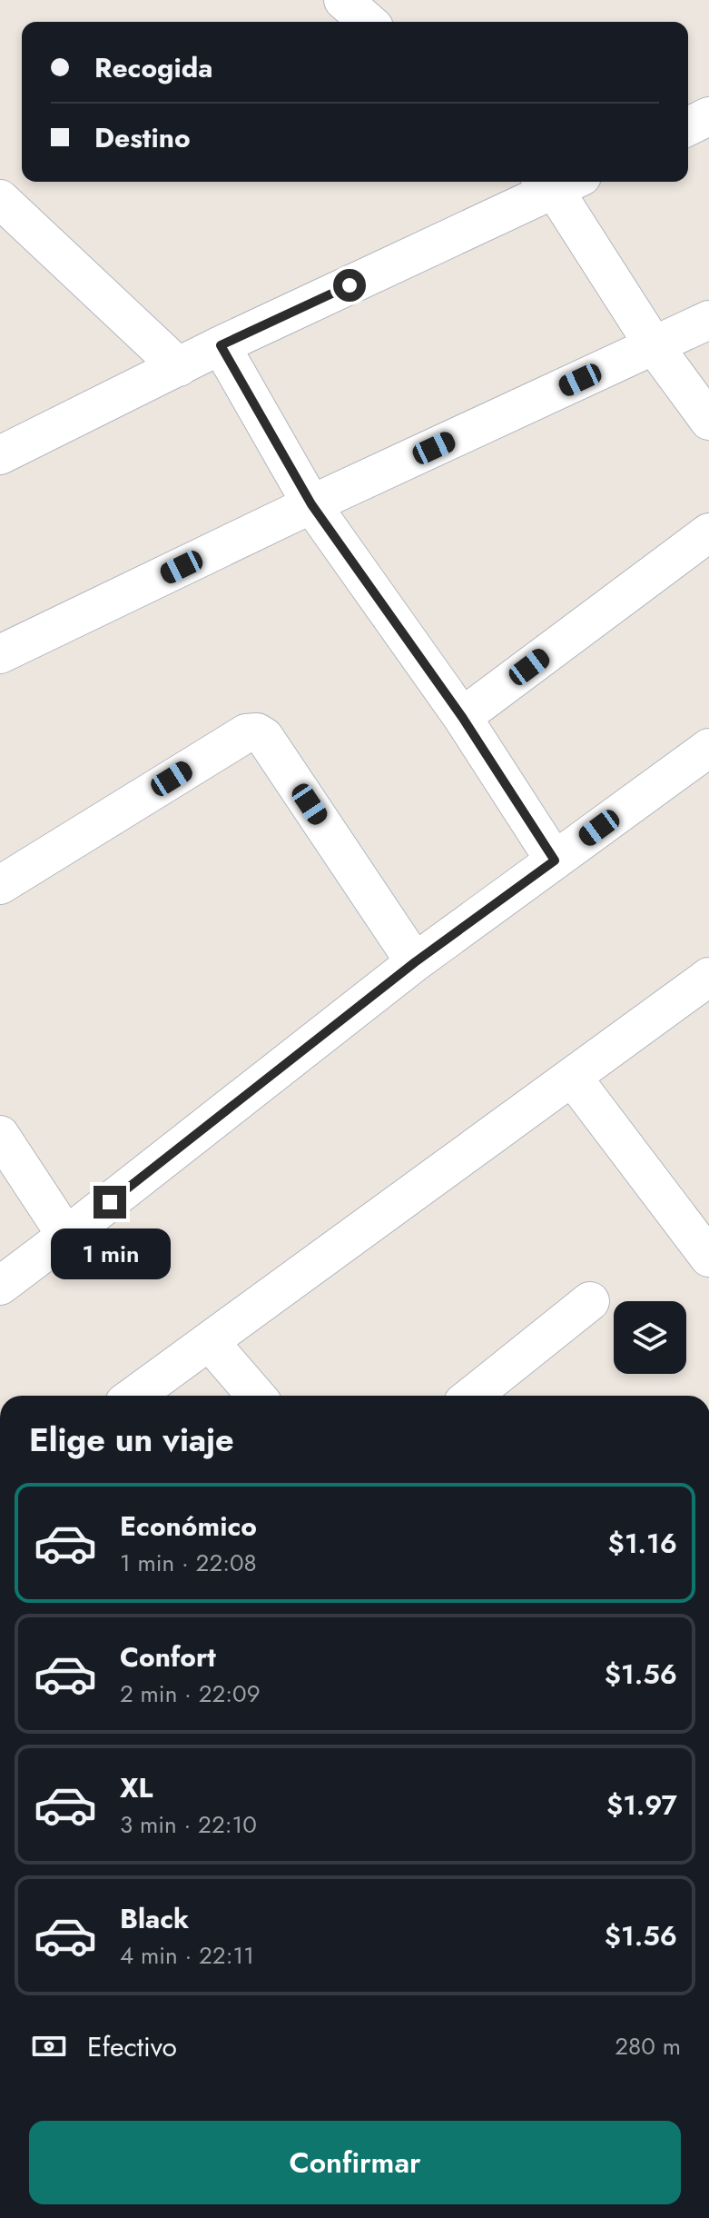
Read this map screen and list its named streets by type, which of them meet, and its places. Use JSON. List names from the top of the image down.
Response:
{
  "page": {
    "banner": ["Recogida", "Destino"],
    "bubble": "1 min",
    "heading": "Elige un viaje",
    "list": [
      {
        "name": "Económico",
        "note": "1 min · 22:08",
        "value": "$1.16"
      },
      {
        "name": "Confort",
        "note": "2 min · 22:09",
        "value": "$1.56"
      },
      {
        "name": "XL",
        "note": "3 min · 22:10",
        "value": "$1.97"
      },
      {
        "name": "Black",
        "note": "4 min · 22:11",
        "value": "$1.56"
      }
    ],
    "pay": ["Efectivo", "280 m"],
    "buttons": "Confirmar"
  }
}
